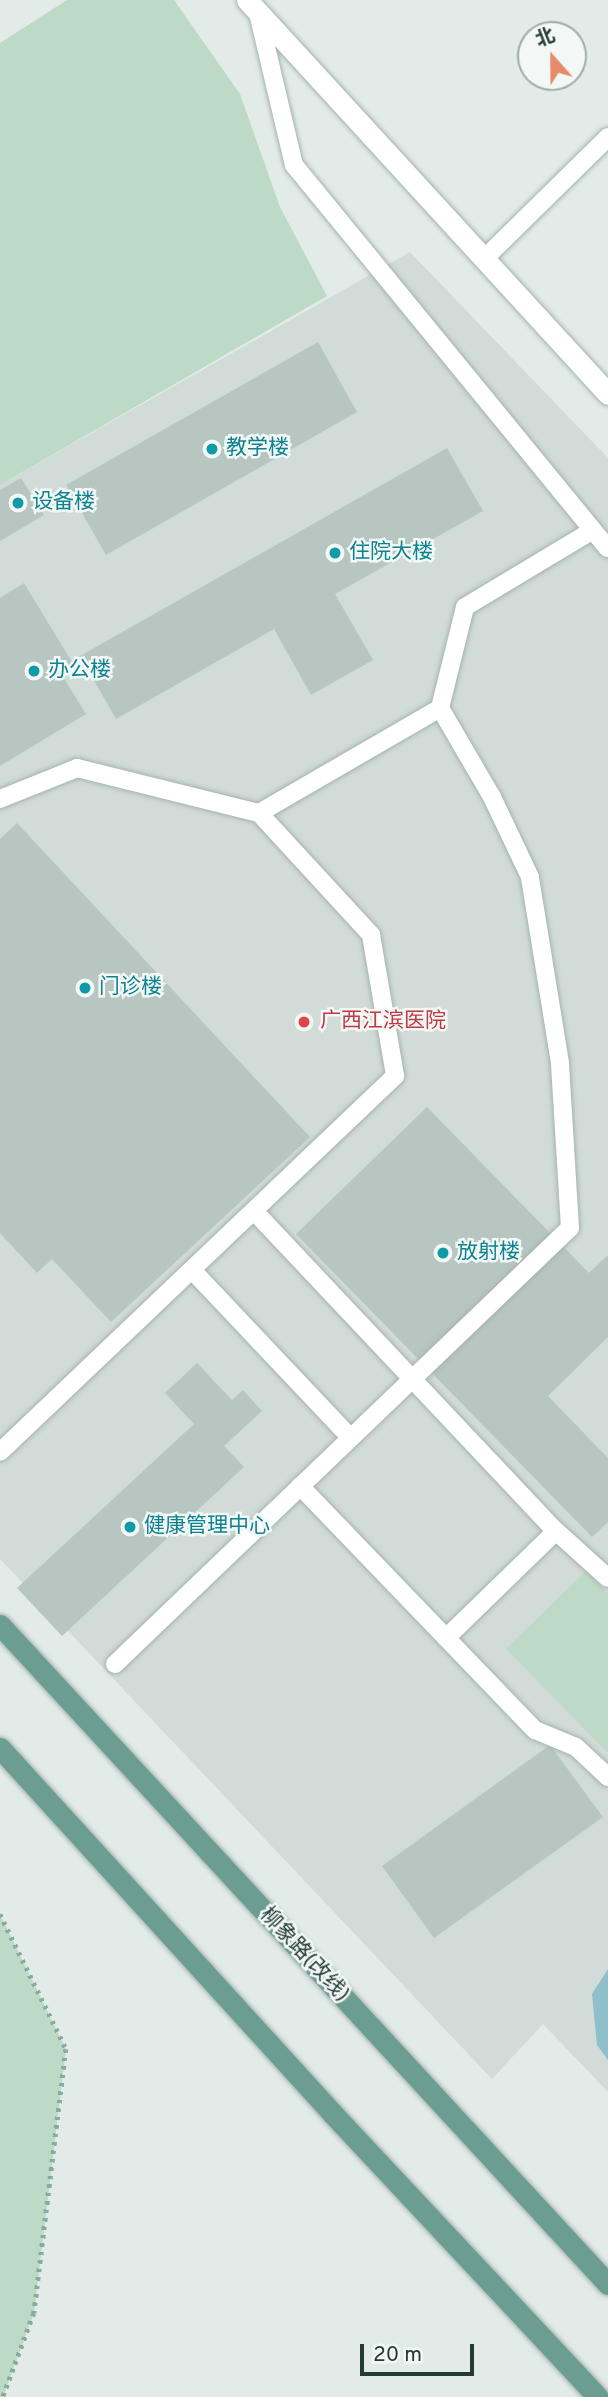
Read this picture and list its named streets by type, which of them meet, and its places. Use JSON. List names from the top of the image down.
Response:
{
  "streets": {
    "main road": ["柳象路(改线)"]
  },
  "places": [
    "教学楼",
    "设备楼",
    "住院大楼",
    "办公楼",
    "门诊楼",
    "广西江滨医院",
    "放射楼",
    "健康管理中心"
  ],
  "scale_bar": "20 m",
  "north": "top"
}
